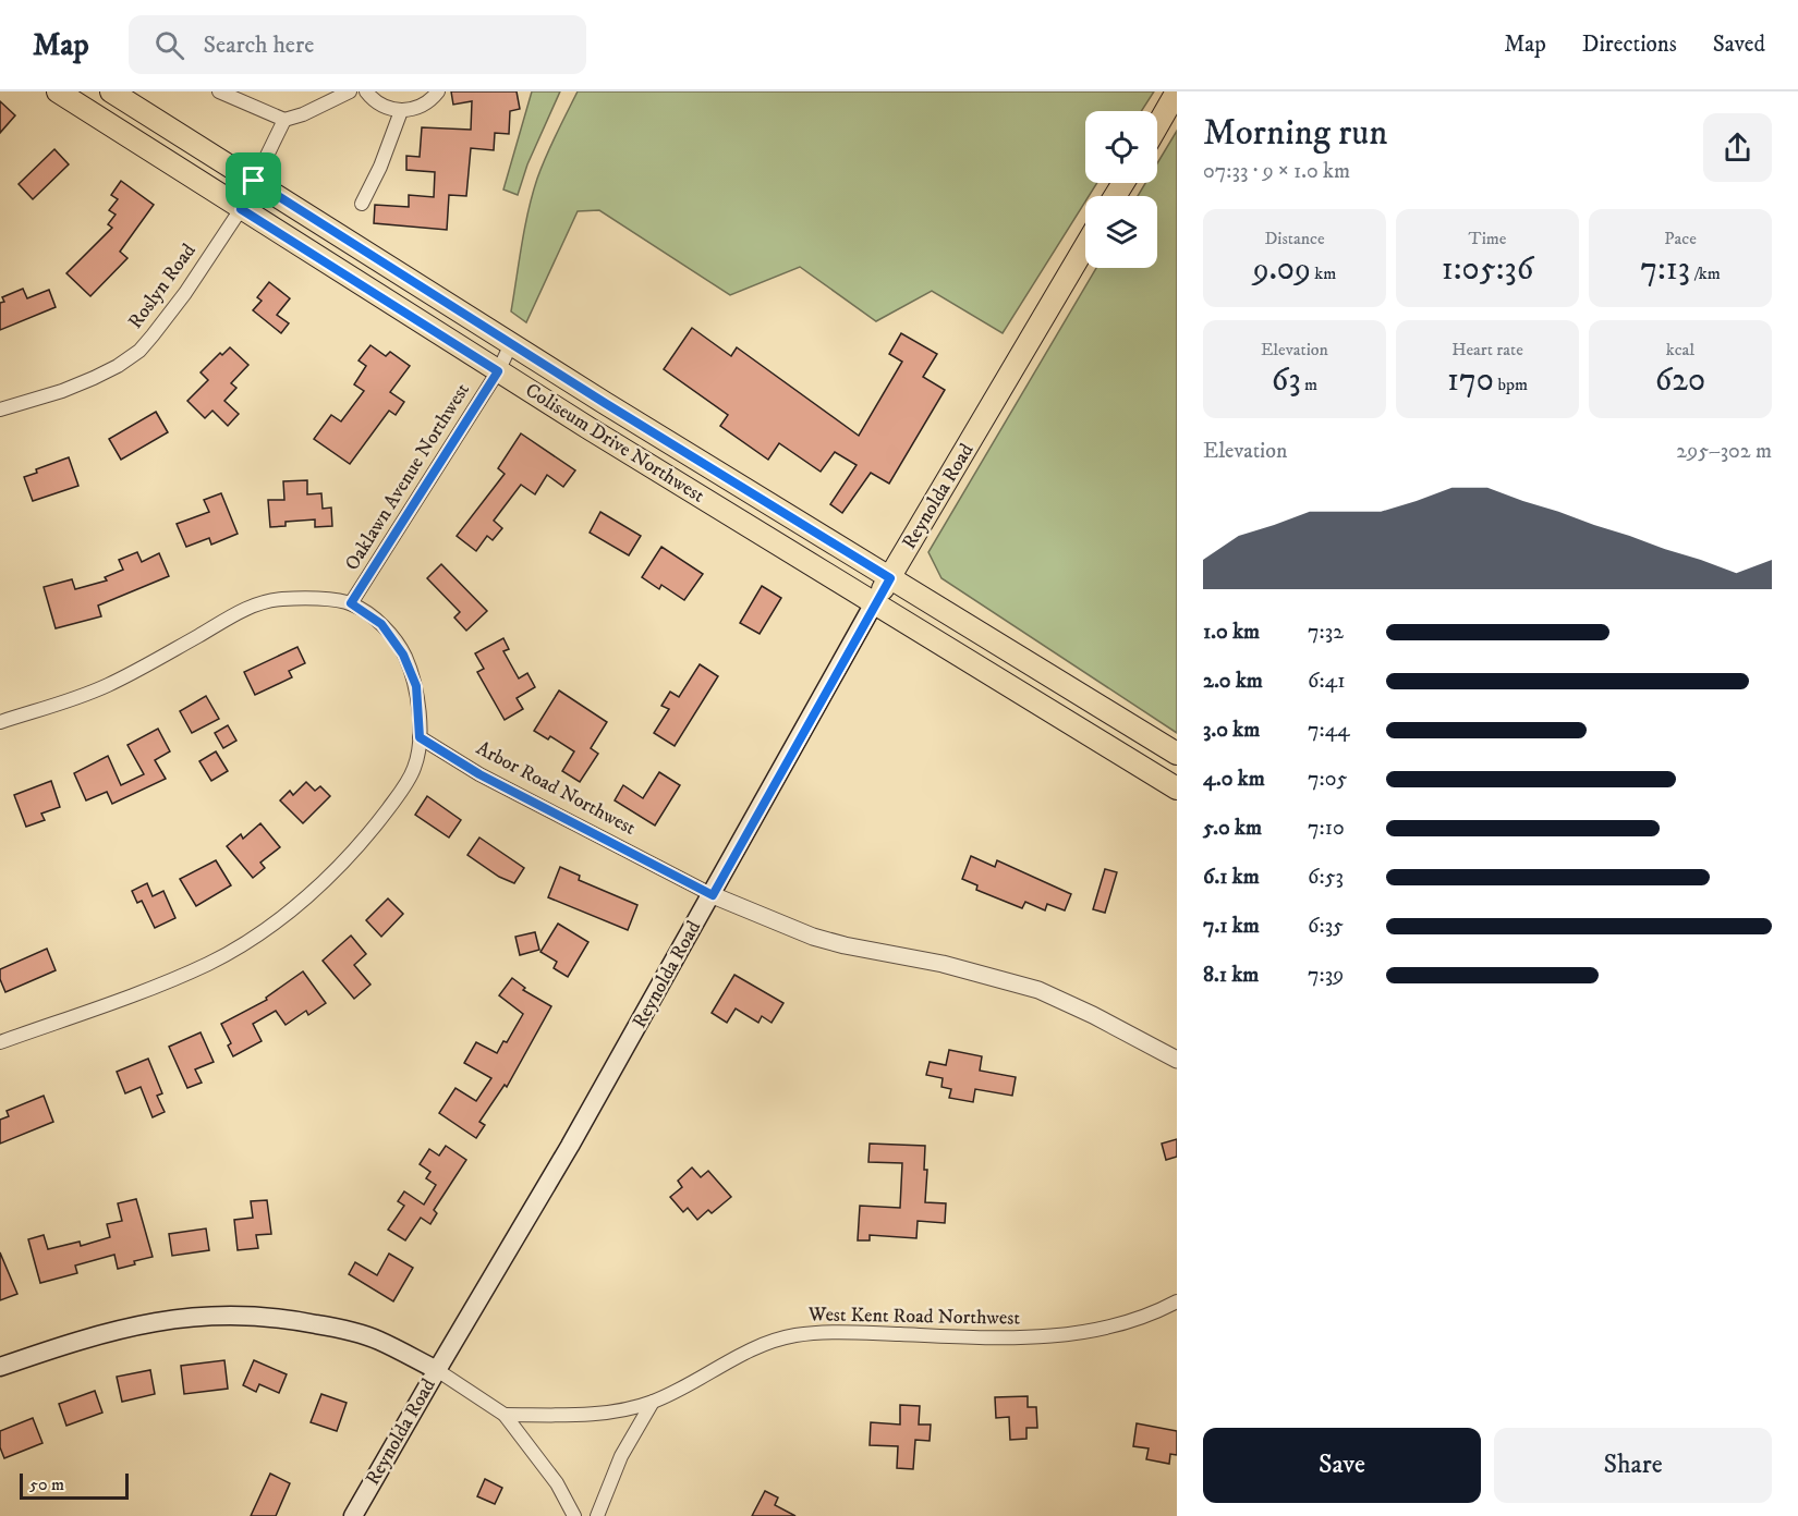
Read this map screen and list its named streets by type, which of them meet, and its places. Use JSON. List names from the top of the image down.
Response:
{
  "streets": {
    "main road": ["Coliseum Drive Northwest", "Reynolda Road"],
    "street": [
      "Roslyn Road",
      "Oaklawn Avenue Northwest",
      "Arbor Road Northwest",
      "West Kent Road Northwest"
    ]
  },
  "crossings": [
    ["Roslyn Road", "Coliseum Drive Northwest"],
    ["Coliseum Drive Northwest", "Oaklawn Avenue Northwest"],
    ["Coliseum Drive Northwest", "Reynolda Road"],
    ["Reynolda Road", "Arbor Road Northwest"]
  ],
  "scale_bar": "50 m",
  "page": {
    "header": "Map",
    "search": "Search here",
    "nav": ["Map", "Directions", "Saved"],
    "heading": ["Morning run", "07:33 · 9 × 1.0 km"],
    "stats": [
      ["Distance", "9.09 km"],
      ["Time", "1:05:36"],
      ["Pace", "7:13 /km"],
      ["Elevation", "63 m"],
      ["Heart rate", "170 bpm"],
      ["kcal", "620"]
    ],
    "chart": ["Elevation", "295–302 m"],
    "list": [
      {
        "name": "1.0 km",
        "note": "7:32"
      },
      {
        "name": "2.0 km",
        "note": "6:41"
      },
      {
        "name": "3.0 km",
        "note": "7:44"
      },
      {
        "name": "4.0 km",
        "note": "7:05"
      },
      {
        "name": "5.0 km",
        "note": "7:10"
      },
      {
        "name": "6.1 km",
        "note": "6:53"
      },
      {
        "name": "7.1 km",
        "note": "6:35"
      },
      {
        "name": "8.1 km",
        "note": "7:39"
      }
    ],
    "buttons": ["Save", "Share"],
    "scale": "50 m"
  }
}
